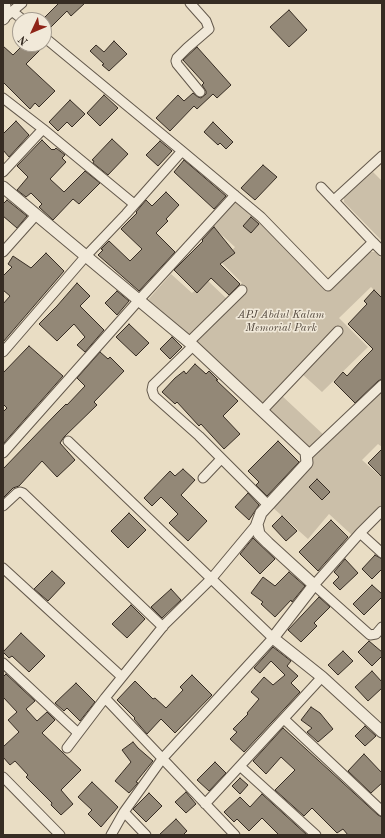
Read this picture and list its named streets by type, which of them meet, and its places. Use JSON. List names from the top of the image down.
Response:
{
  "parks": ["APJ Abdul Kalam Memorial Park"],
  "north": "bottom left"
}
